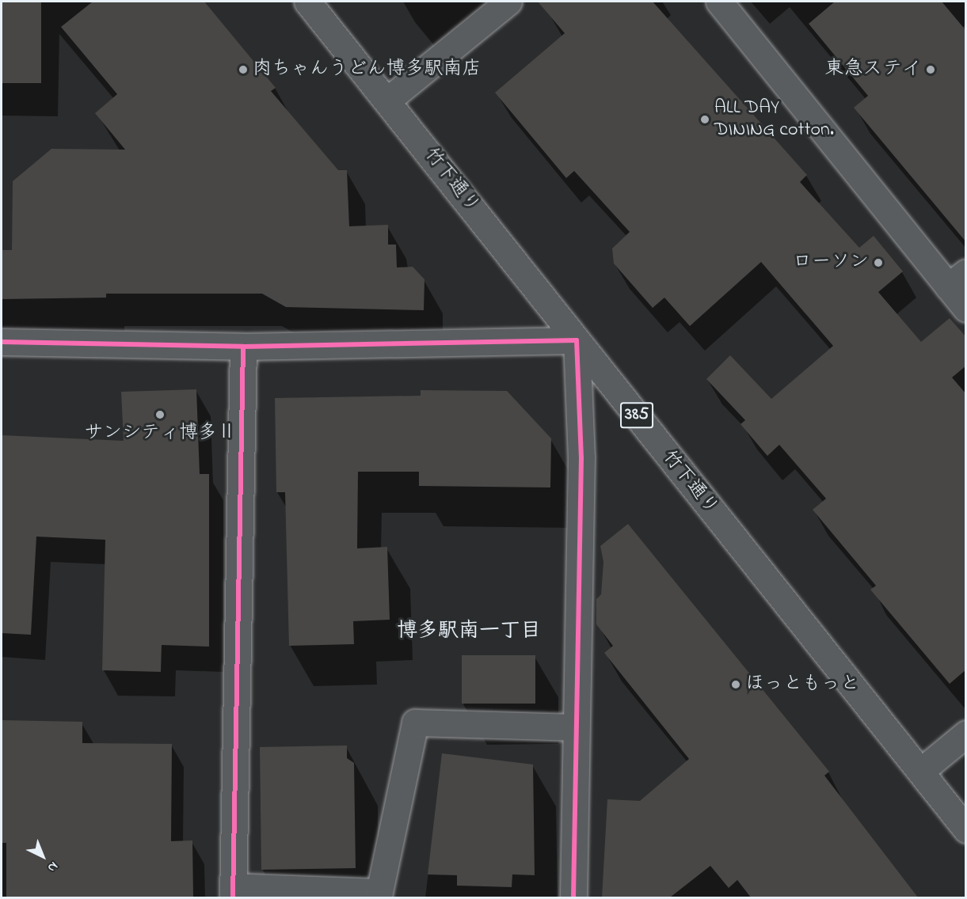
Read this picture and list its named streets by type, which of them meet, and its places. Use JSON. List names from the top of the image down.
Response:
{
  "streets": {
    "main road": ["竹下通り", "385"]
  },
  "districts": ["博多駅南一丁目"],
  "places": [
    "肉ちゃんうどん博多駅南店",
    "東急ステイ",
    "ALL DAY DINING cotton.",
    "ローソン",
    "サンシティ博多Ⅱ",
    "ほっともっと"
  ],
  "north": "bottom right"
}
